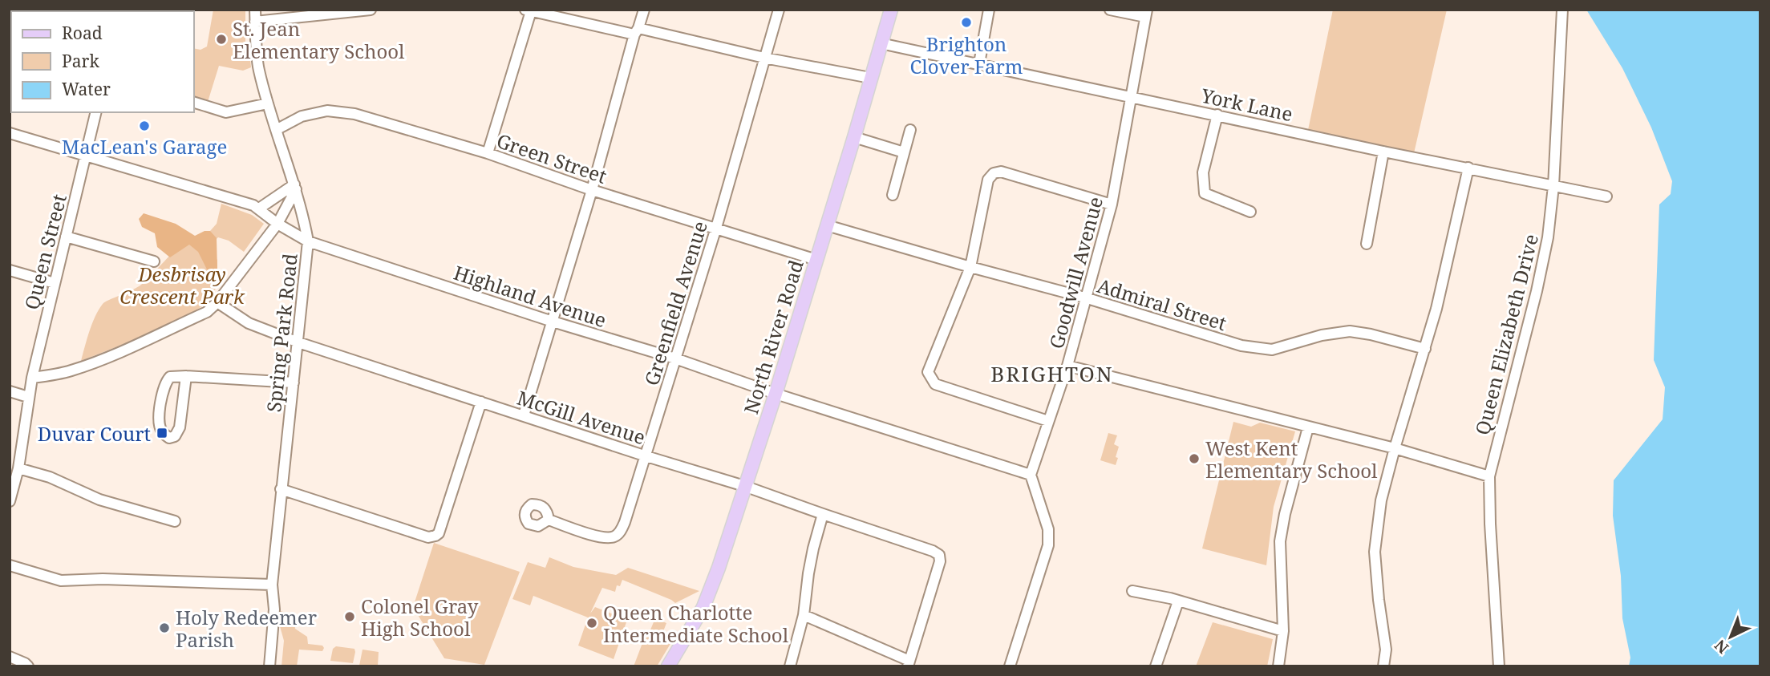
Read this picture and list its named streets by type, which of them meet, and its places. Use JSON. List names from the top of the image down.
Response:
{
  "streets": {
    "main road": ["North River Road"],
    "street": [
      "York Lane",
      "Green Street",
      "Queen Street",
      "Goodwill Avenue",
      "Highland Avenue",
      "Greenfield Avenue",
      "Admiral Street",
      "Spring Park Road",
      "Queen Elizabeth Drive",
      "McGill Avenue"
    ]
  },
  "crossings": [
    ["York Lane", "Goodwill Avenue"],
    ["York Lane", "Queen Elizabeth Drive"],
    ["York Lane", "North River Road"],
    ["Green Street", "Greenfield Avenue"],
    ["Green Street", "Spring Park Road"],
    ["Green Street", "North River Road"],
    ["Goodwill Avenue", "Highland Avenue"],
    ["Goodwill Avenue", "Admiral Street"],
    ["Highland Avenue", "Greenfield Avenue"],
    ["Highland Avenue", "Spring Park Road"],
    ["Highland Avenue", "North River Road"],
    ["Greenfield Avenue", "McGill Avenue"],
    ["Admiral Street", "North River Road"],
    ["Spring Park Road", "McGill Avenue"],
    ["North River Road", "McGill Avenue"]
  ],
  "districts": ["BRIGHTON"],
  "parks": ["Desbrisay Crescent Park"],
  "places": {
    "other": [
      "Brighton Clover Farm",
      "St. Jean Elementary School",
      "MacLean's Garage",
      "West Kent Elementary School",
      "Colonel Gray High School",
      "Queen Charlotte Intermediate School",
      "Holy Redeemer Parish"
    ],
    "transit": ["Duvar Court"]
  },
  "legend": ["Road", "Park", "Water"],
  "north": "bottom left"
}
